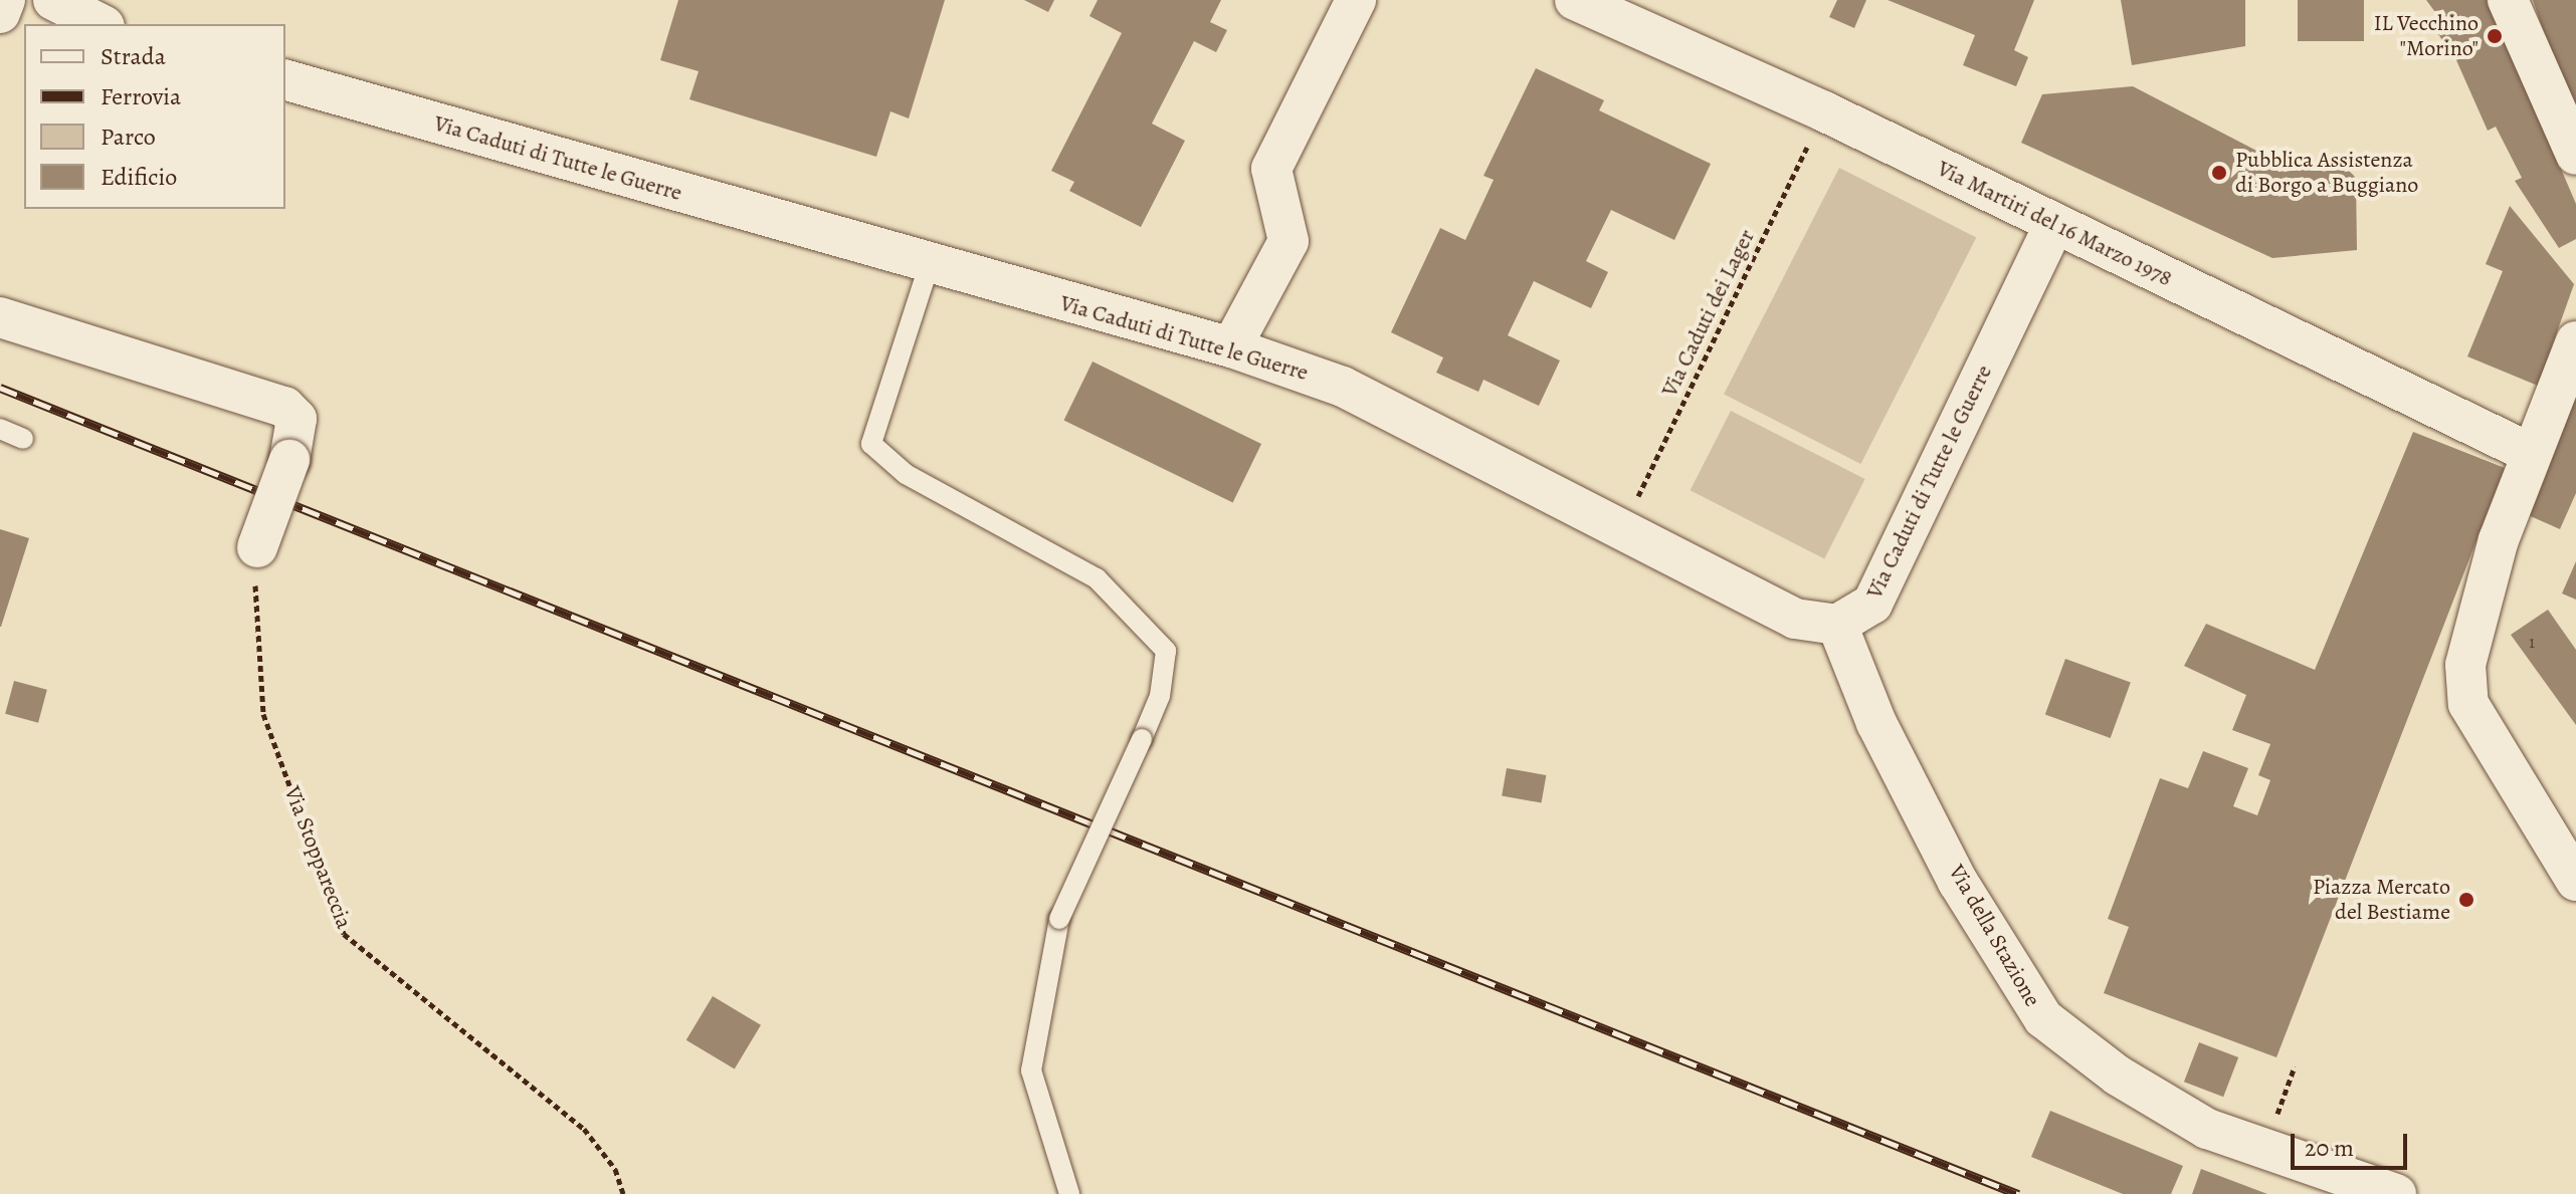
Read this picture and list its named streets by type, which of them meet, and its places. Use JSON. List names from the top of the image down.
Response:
{
  "streets": {
    "street": ["Via Caduti di Tutte le Guerre", "Via Martiri del 16 Marzo 1978", "Via della Stazione"],
    "path": ["Via Caduti dei Lager", "Via Stoppareccia"]
  },
  "crossings": [
    ["Via Caduti di Tutte le Guerre", "Via Martiri del 16 Marzo 1978"],
    ["Via Caduti di Tutte le Guerre", "Via Caduti dei Lager"],
    ["Via Caduti di Tutte le Guerre", "Via della Stazione"],
    ["Via Martiri del 16 Marzo 1978", "Via Caduti dei Lager"]
  ],
  "places": ["IL Vecchino \"Morino\"", "Pubblica Assistenza di Borgo a Buggiano", "Piazza Mercato del Bestiame"],
  "house_numbers": ["1"],
  "legend": [
    "Strada",
    "Ferrovia",
    "Parco",
    "Edificio"
  ],
  "scale_bar": "20 m"
}
